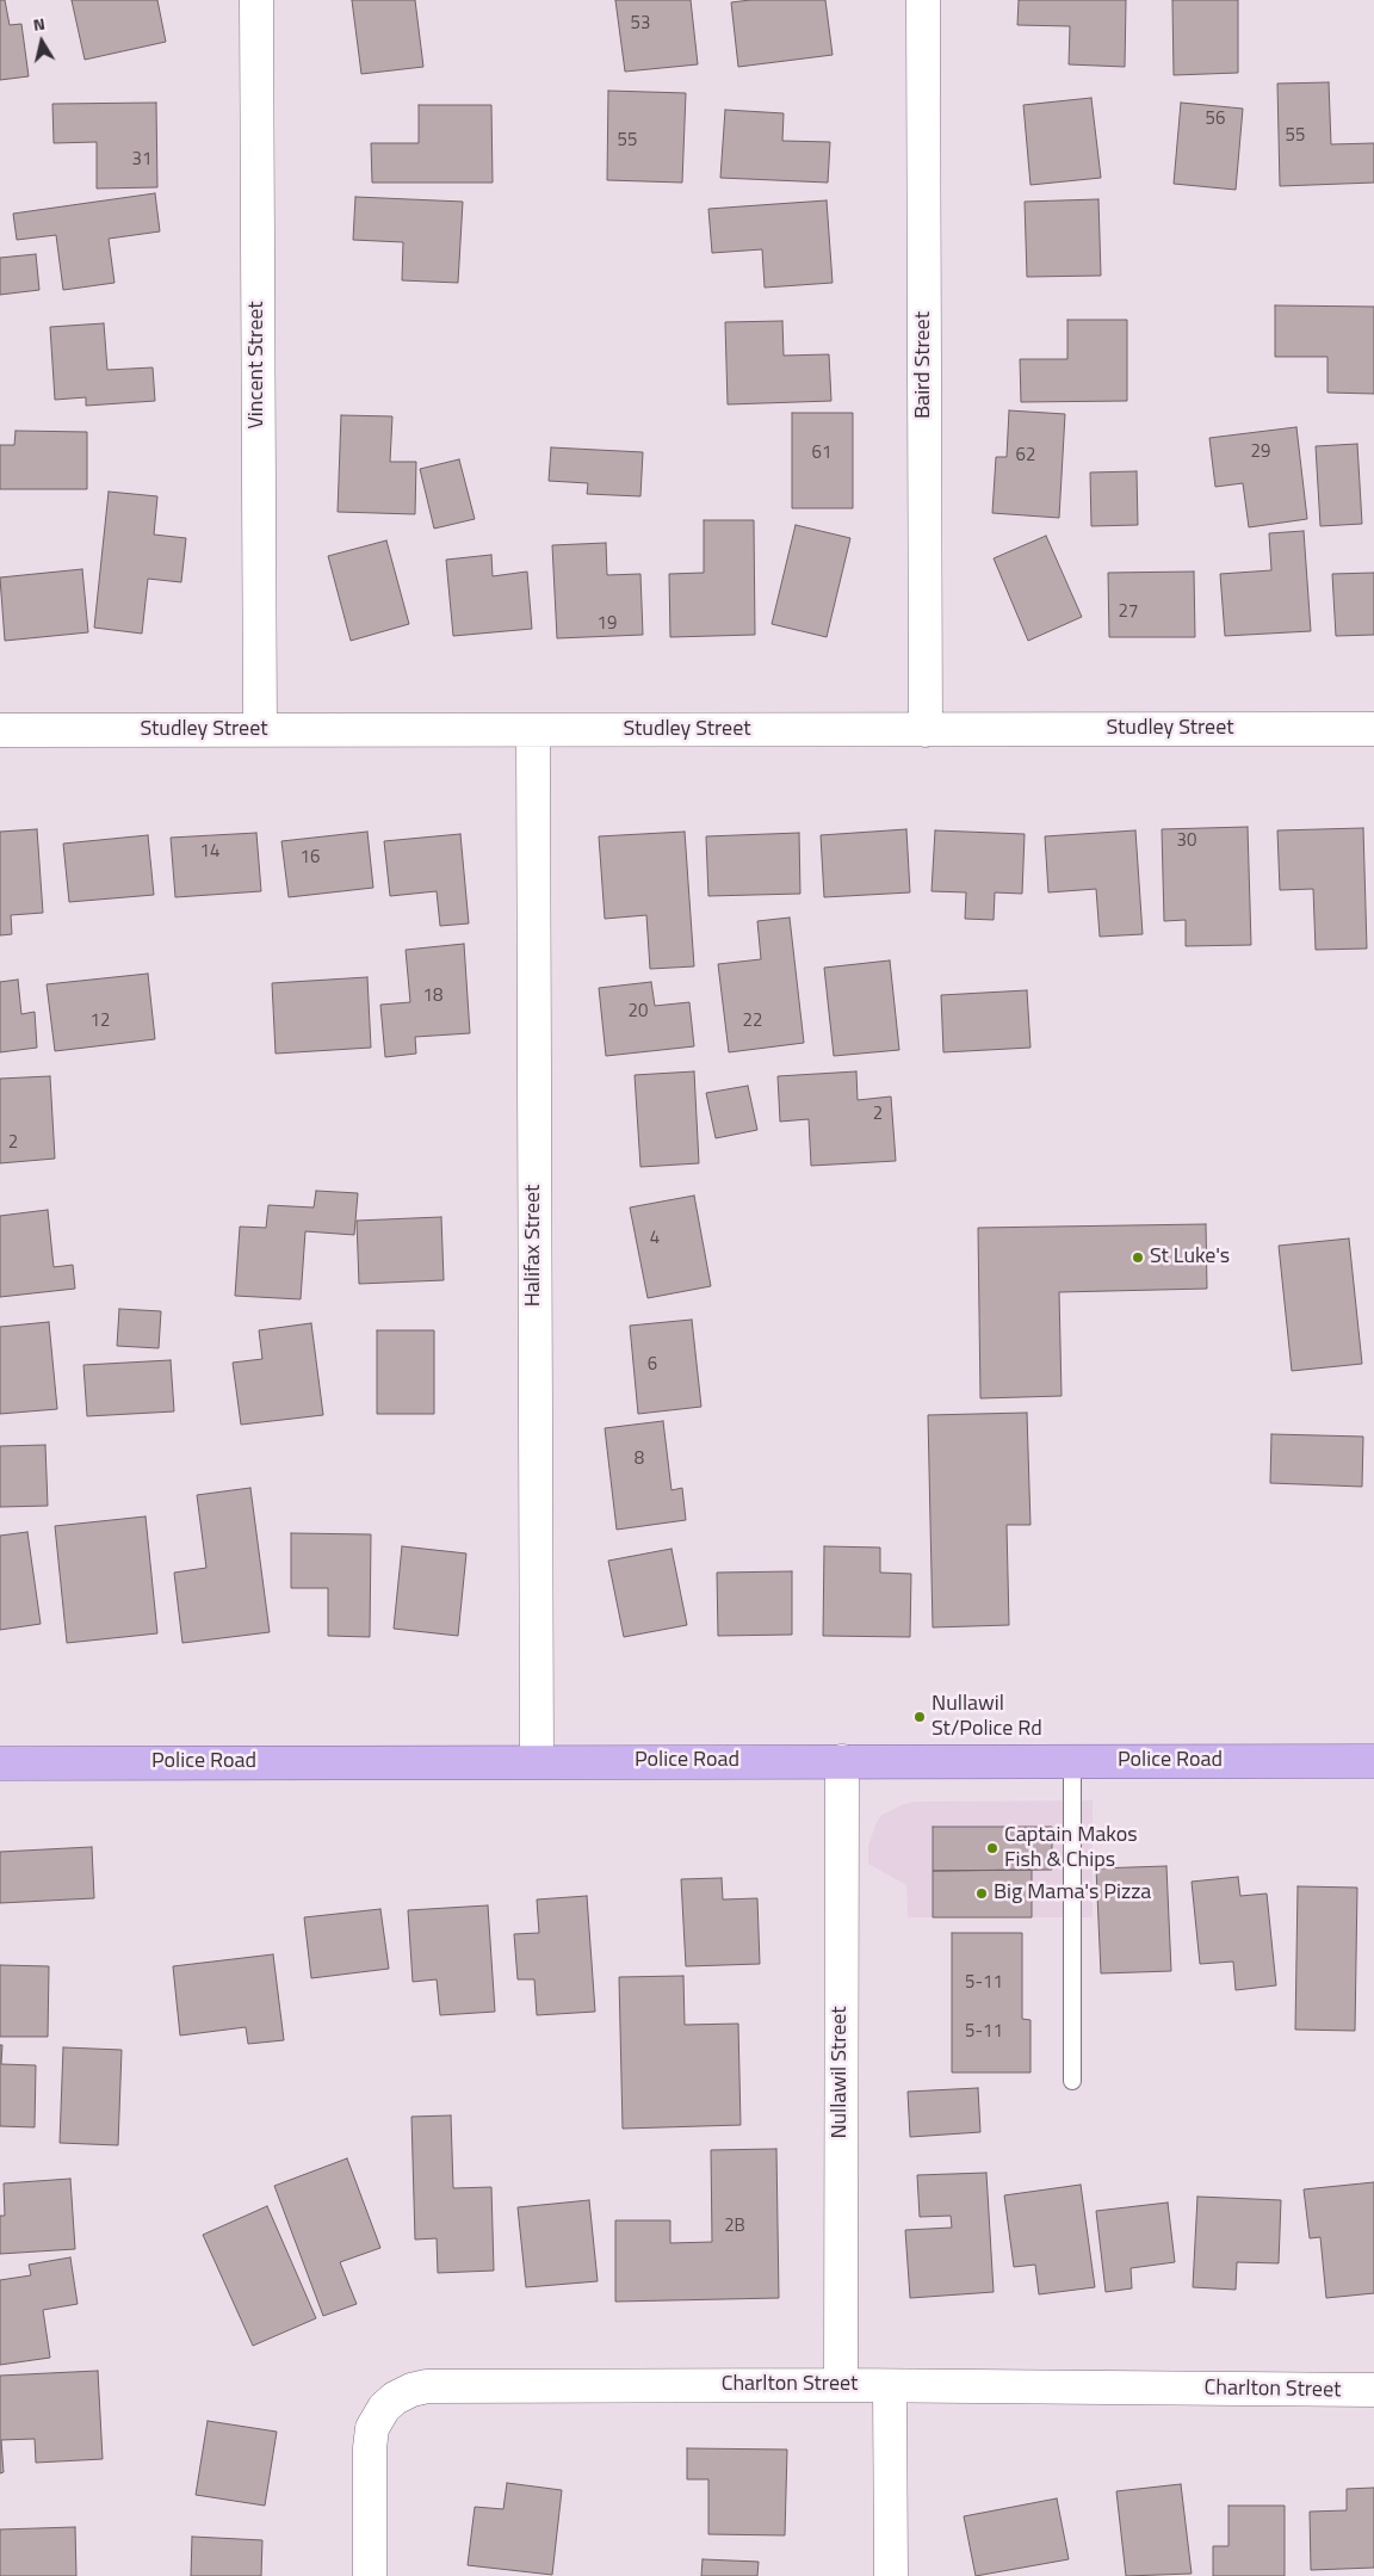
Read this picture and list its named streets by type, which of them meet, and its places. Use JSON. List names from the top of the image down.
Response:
{
  "streets": {
    "main road": ["Police Road"],
    "street": [
      "Vincent Street",
      "Baird Street",
      "Studley Street",
      "Halifax Street",
      "Nullawil Street",
      "Charlton Street"
    ]
  },
  "crossings": [
    ["Vincent Street", "Studley Street"],
    ["Baird Street", "Studley Street"],
    ["Studley Street", "Halifax Street"],
    ["Halifax Street", "Police Road"],
    ["Police Road", "Nullawil Street"],
    ["Nullawil Street", "Charlton Street"]
  ],
  "places": [
    "St Luke's",
    "Nullawil St/Police Rd",
    "Captain Makos Fish & Chips",
    "Big Mama's Pizza"
  ],
  "house_numbers": [
    "53",
    "56",
    "55",
    "55",
    "31",
    "29",
    "61",
    "62",
    "27",
    "19",
    "30",
    "14",
    "16",
    "18",
    "20",
    "12",
    "22",
    "2",
    "2",
    "4",
    "6",
    "8",
    "5-11",
    "5-11",
    "2B"
  ],
  "north": "top"
}
